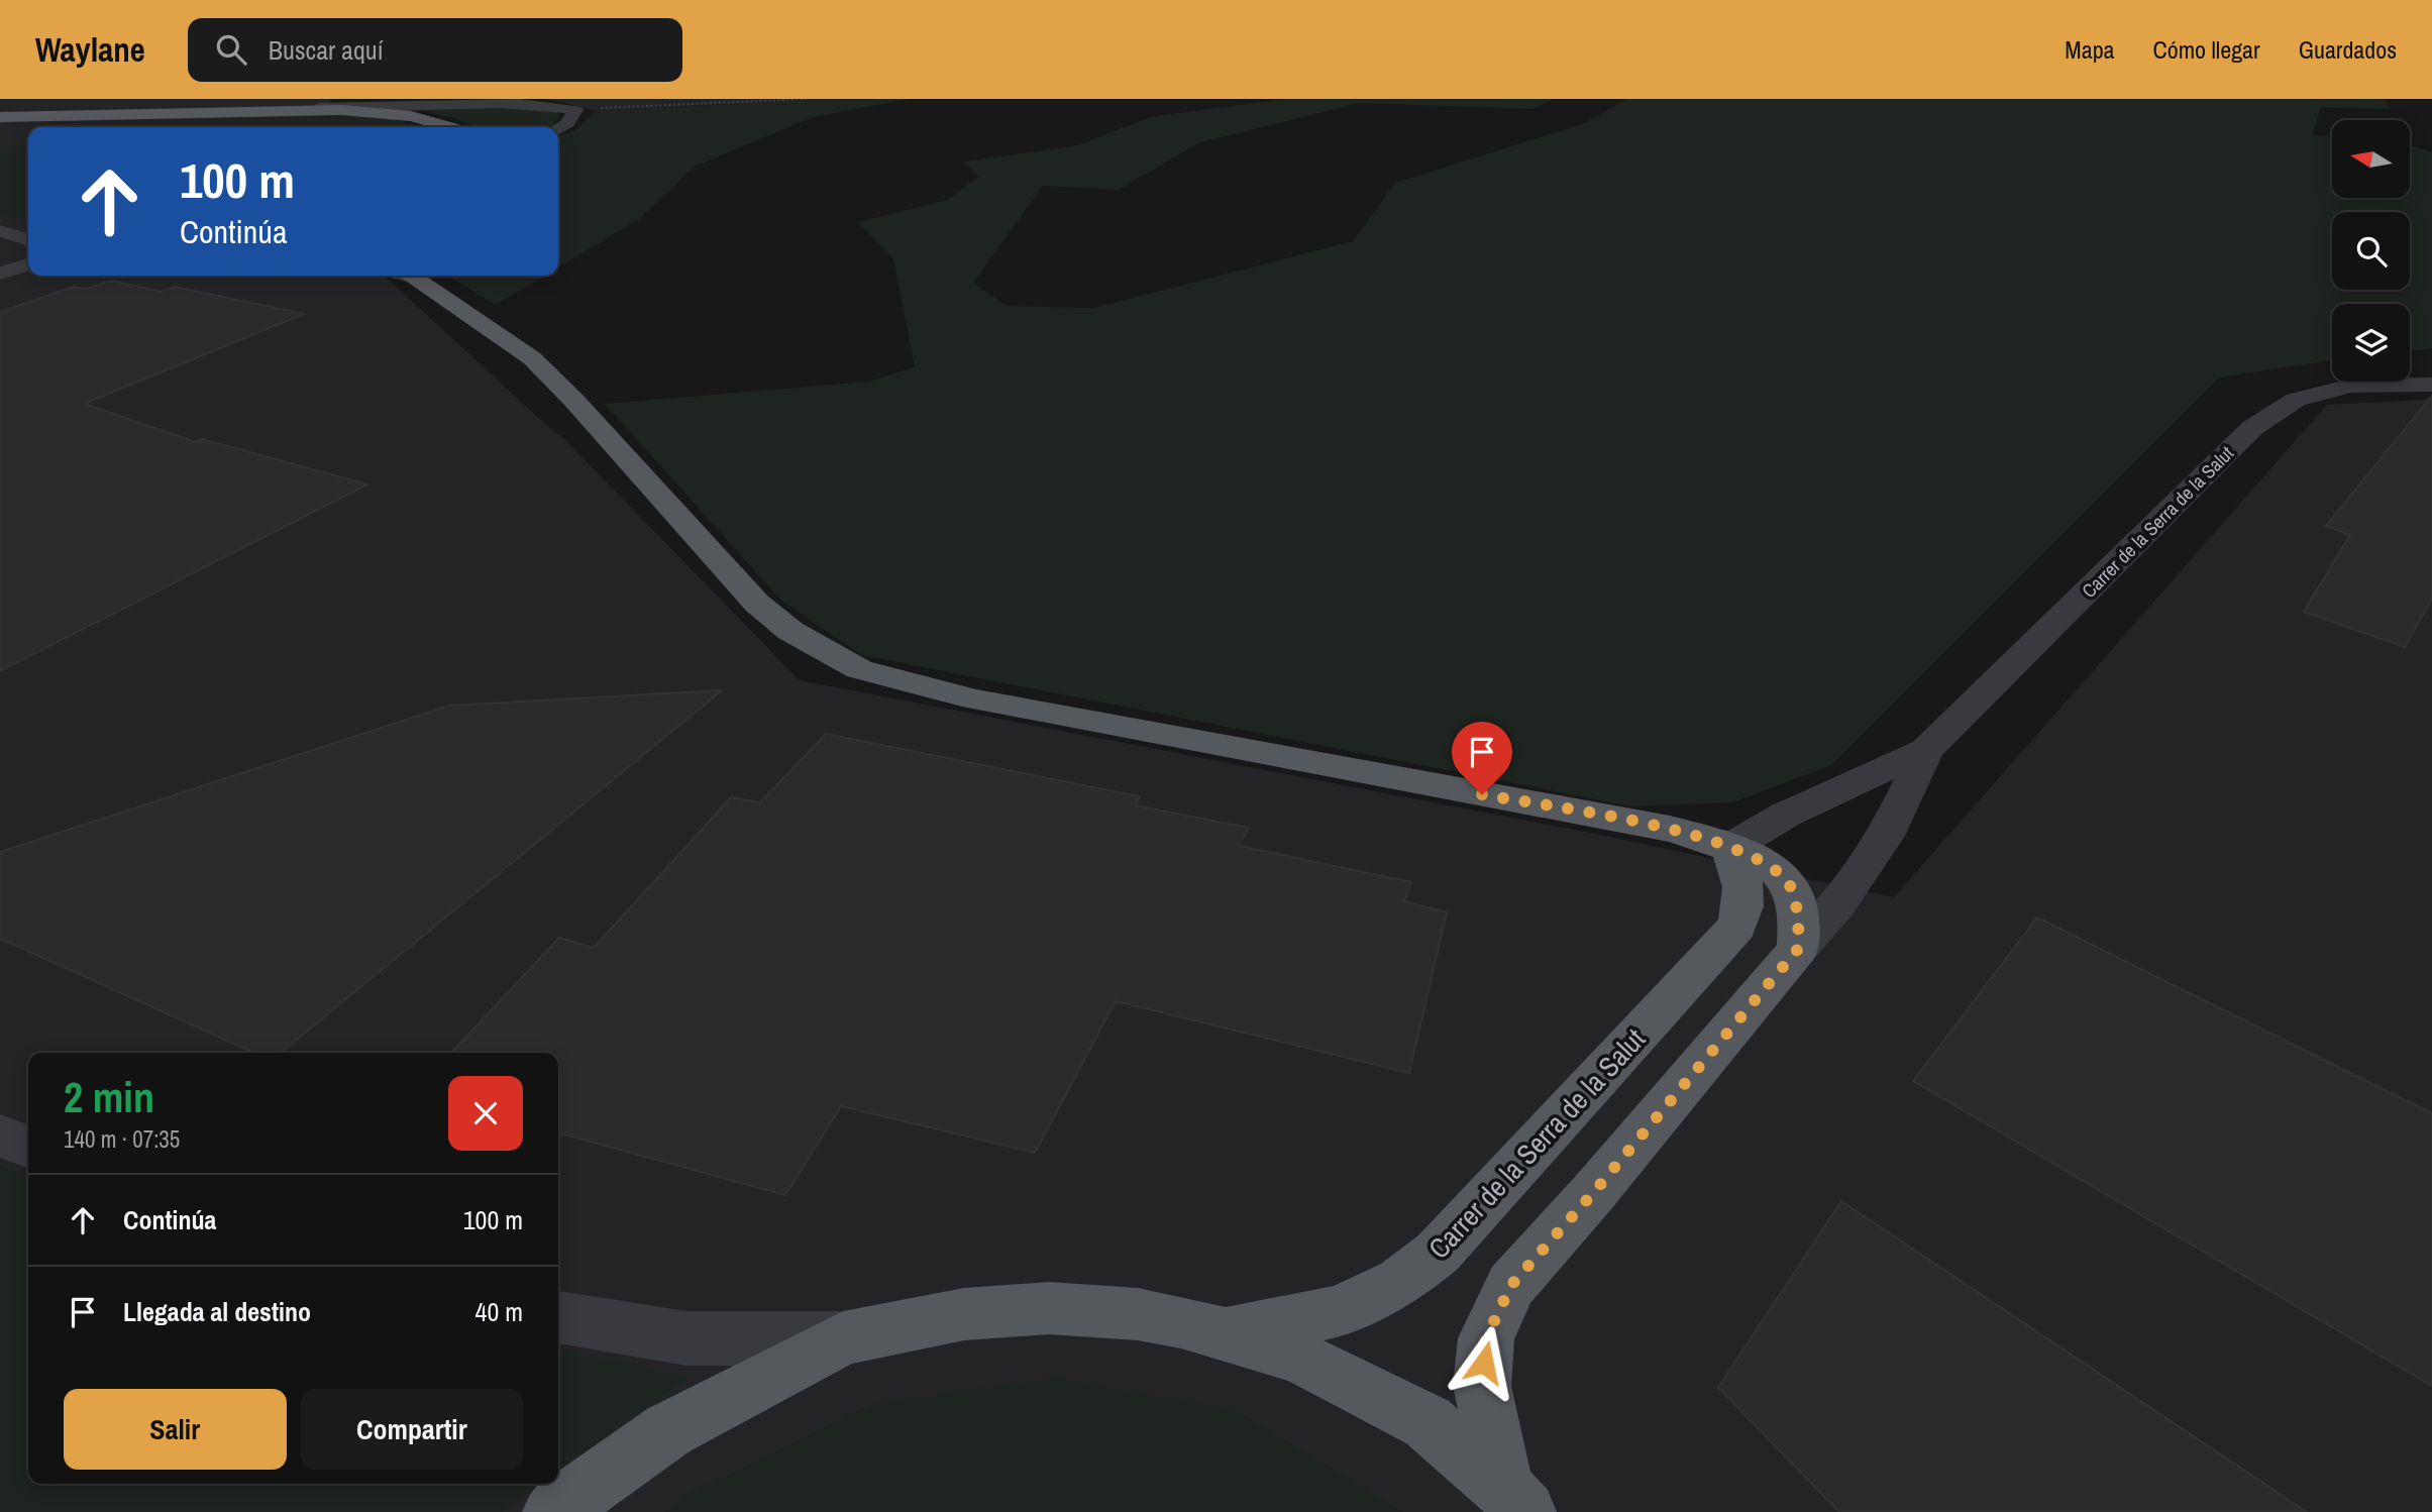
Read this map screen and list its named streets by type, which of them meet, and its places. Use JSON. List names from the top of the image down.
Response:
{
  "streets": {
    "main road": ["Carrer de la Serra de la Salut"]
  },
  "north": "left",
  "page": {
    "header": "Waylane",
    "search": "Buscar aquí",
    "nav": ["Mapa", "Cómo llegar", "Guardados"],
    "turn": ["100 m", "Continúa"],
    "heading": ["2 min", "140 m · 07:35"],
    "list": [
      {
        "name": "Continúa",
        "value": "100 m"
      },
      {
        "name": "Llegada al destino",
        "value": "40 m"
      }
    ],
    "buttons": ["Salir", "Compartir"]
  }
}
